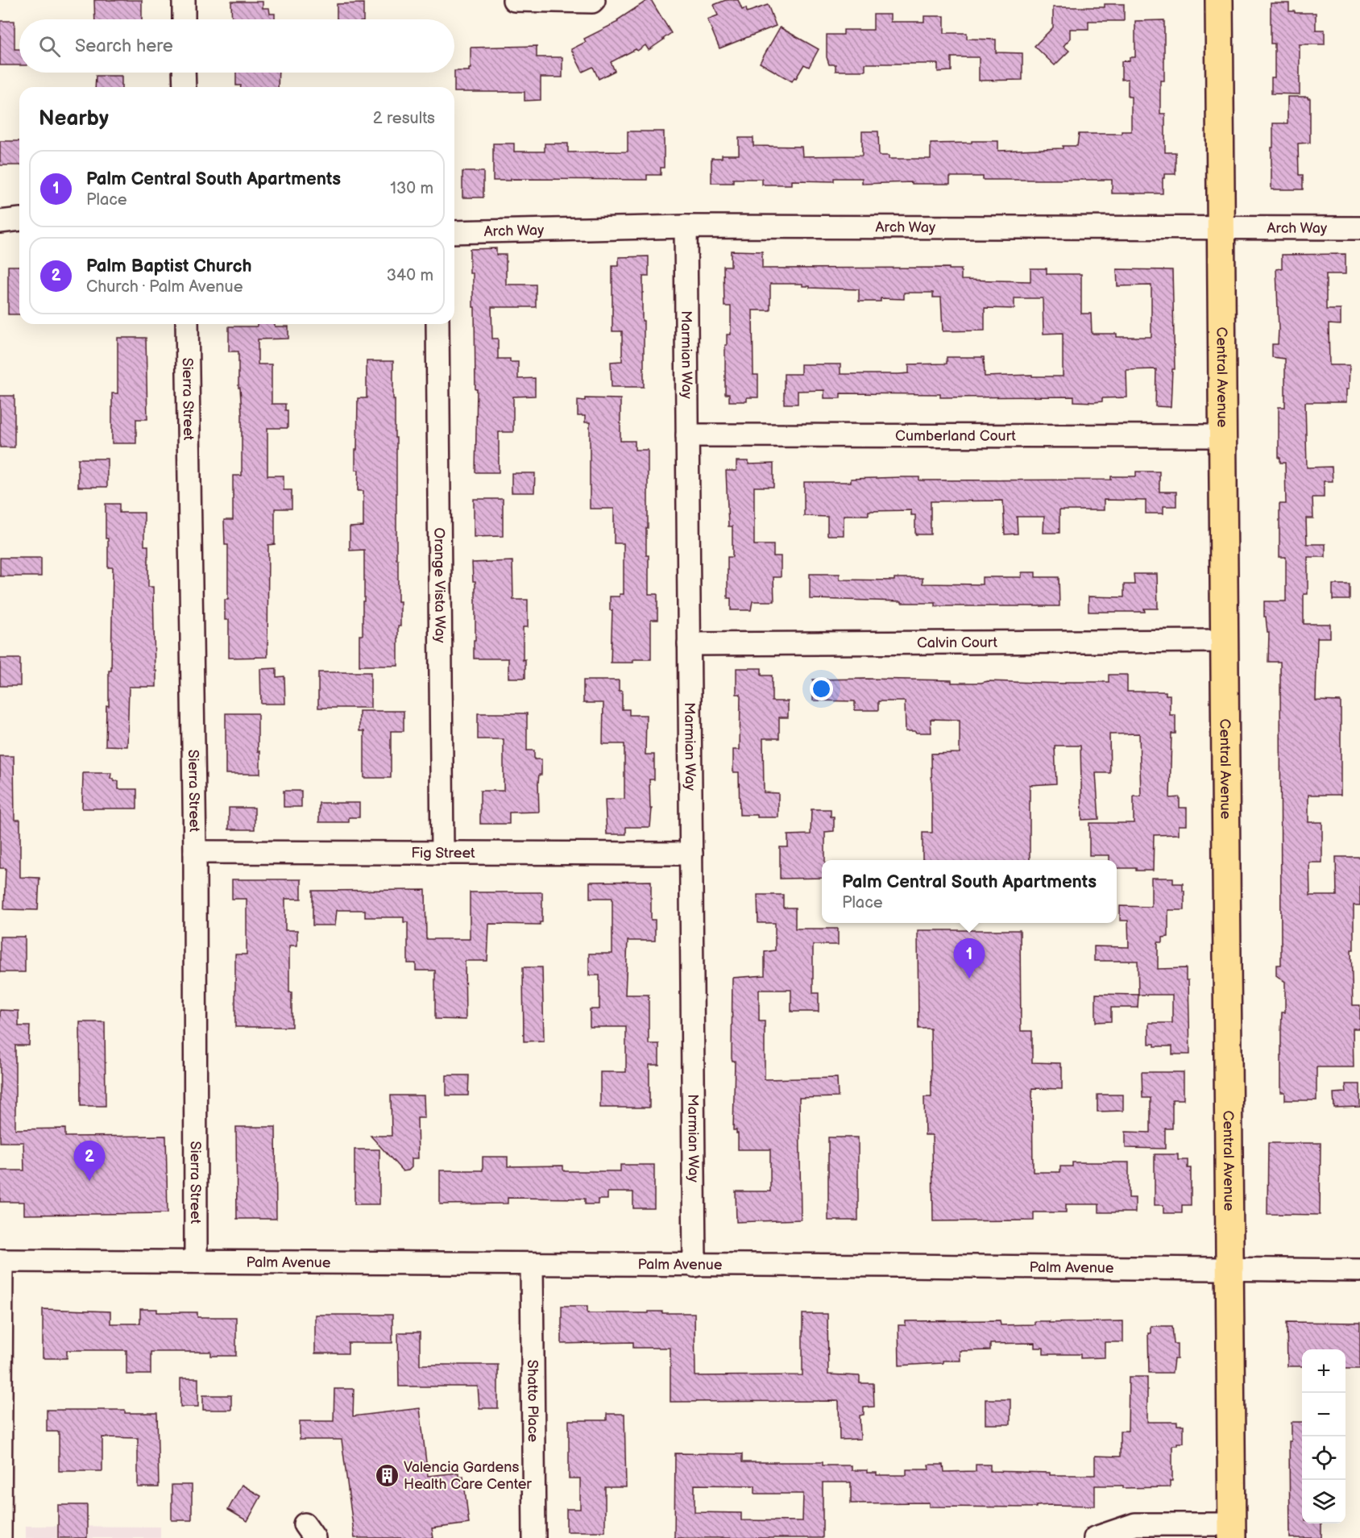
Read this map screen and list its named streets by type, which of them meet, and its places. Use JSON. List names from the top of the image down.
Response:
{
  "streets": {
    "main road": ["Central Avenue"],
    "street": [
      "Arch Way",
      "Marmian Way",
      "Sierra Street",
      "Cumberland Court",
      "Orange Vista Way",
      "Calvin Court",
      "Fig Street",
      "Palm Avenue",
      "Shatto Place"
    ]
  },
  "crossings": [
    ["Arch Way", "Marmian Way"],
    ["Arch Way", "Central Avenue"],
    ["Marmian Way", "Cumberland Court"],
    ["Marmian Way", "Calvin Court"],
    ["Marmian Way", "Fig Street"],
    ["Marmian Way", "Palm Avenue"],
    ["Central Avenue", "Cumberland Court"],
    ["Central Avenue", "Calvin Court"],
    ["Central Avenue", "Palm Avenue"],
    ["Sierra Street", "Fig Street"],
    ["Sierra Street", "Palm Avenue"],
    ["Orange Vista Way", "Fig Street"],
    ["Palm Avenue", "Shatto Place"]
  ],
  "places": {
    "building": ["Valencia Gardens Health Care Center"]
  },
  "page": {
    "search": "Search here",
    "heading": ["Nearby", "2 results"],
    "list": [
      {
        "mark": "1",
        "name": "Palm Central South Apartments",
        "note": "Place",
        "value": "130 m"
      },
      {
        "mark": "2",
        "name": "Palm Baptist Church",
        "note": "Church · Palm Avenue",
        "value": "340 m"
      }
    ],
    "popup": ["Palm Central South Apartments", "Place"],
    "pins": ["1", "2"],
    "map_buttons": ["+", "−"]
  }
}
